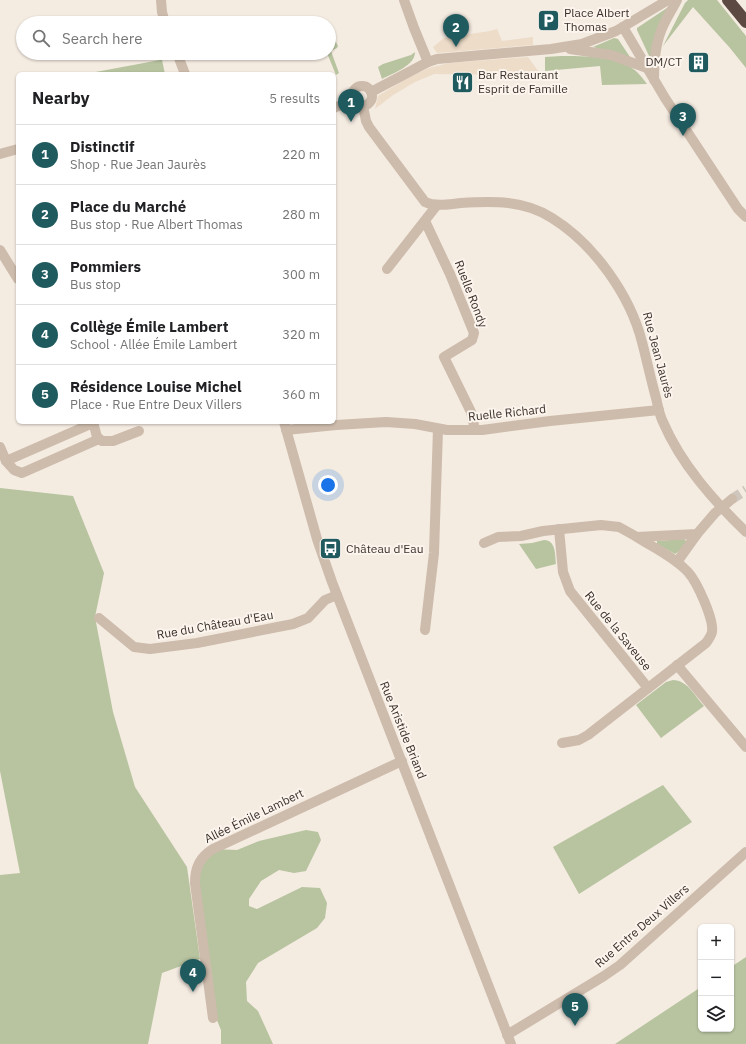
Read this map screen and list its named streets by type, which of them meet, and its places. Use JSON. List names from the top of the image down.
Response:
{
  "streets": {
    "street": [
      "Ruelle Rondy",
      "Rue Jean Jaurès",
      "Ruelle Richard",
      "Rue du Château d'Eau",
      "Rue de la Saveuse",
      "Rue Aristide Briand",
      "Allée Émile Lambert",
      "Rue Entre Deux Villers"
    ]
  },
  "crossings": [
    ["Ruelle Rondy", "Ruelle Richard"],
    ["Rue Jean Jaurès", "Ruelle Richard"],
    ["Ruelle Richard", "Rue Aristide Briand"],
    ["Rue du Château d'Eau", "Rue Aristide Briand"],
    ["Rue Aristide Briand", "Allée Émile Lambert"],
    ["Rue Aristide Briand", "Rue Entre Deux Villers"]
  ],
  "places": {
    "parking": ["Place Albert Thomas"],
    "building": ["DM/CT"],
    "restaurant": ["Bar Restaurant Esprit de Famille"],
    "bus stop": ["Château d'Eau"]
  },
  "page": {
    "pins": [
      "2",
      "1",
      "3",
      "4",
      "5"
    ],
    "search": "Search here",
    "heading": ["Nearby", "5 results"],
    "list": [
      {
        "mark": "1",
        "name": "Distinctif",
        "note": "Shop · Rue Jean Jaurès",
        "value": "220 m"
      },
      {
        "mark": "2",
        "name": "Place du Marché",
        "note": "Bus stop · Rue Albert Thomas",
        "value": "280 m"
      },
      {
        "mark": "3",
        "name": "Pommiers",
        "note": "Bus stop",
        "value": "300 m"
      },
      {
        "mark": "4",
        "name": "Collège Émile Lambert",
        "note": "School · Allée Émile Lambert",
        "value": "320 m"
      },
      {
        "mark": "5",
        "name": "Résidence Louise Michel",
        "note": "Place · Rue Entre Deux Villers",
        "value": "360 m"
      }
    ],
    "map_buttons": ["+", "−"]
  }
}
